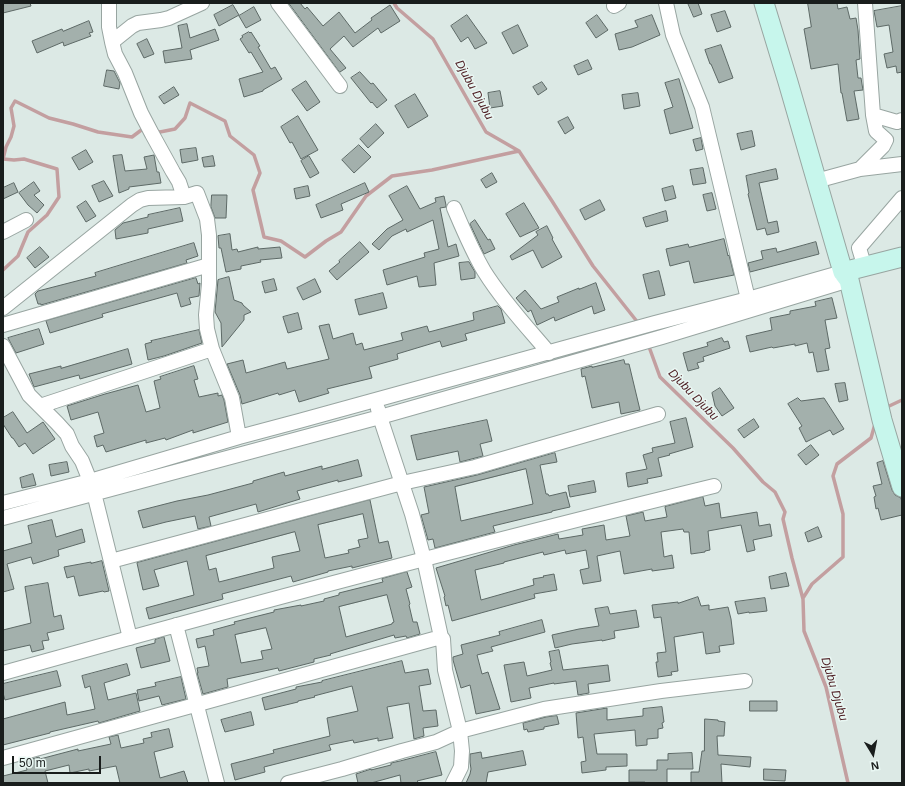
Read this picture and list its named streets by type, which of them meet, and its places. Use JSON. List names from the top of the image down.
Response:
{
  "water": ["Djubu Djubu"],
  "scale_bar": "50 m",
  "north": "bottom"
}
